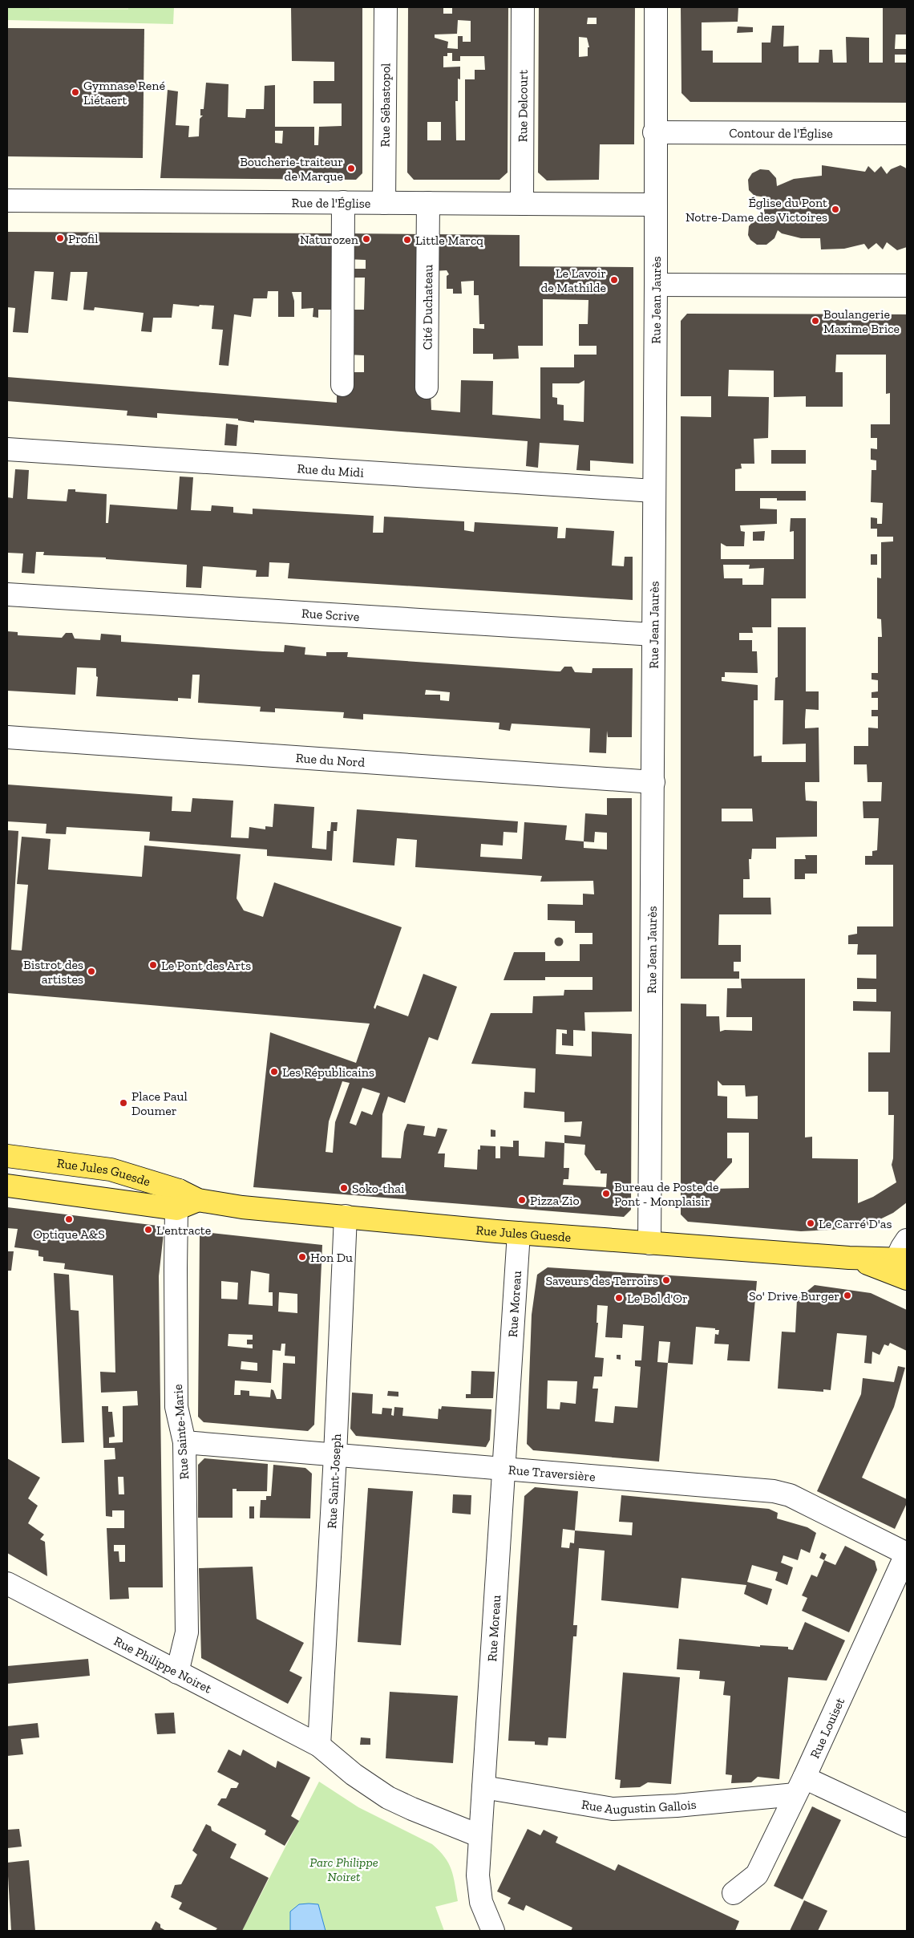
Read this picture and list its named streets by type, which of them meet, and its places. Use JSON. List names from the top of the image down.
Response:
{
  "streets": {
    "main road": ["Rue Jules Guesde"],
    "street": [
      "Rue Sébastopol",
      "Rue Delcourt",
      "Contour de l'Église",
      "Rue de l'Église",
      "Rue Jean Jaurès",
      "Cité Duchateau",
      "Rue du Midi",
      "Rue Scrive",
      "Rue du Nord",
      "Rue Moreau",
      "Rue Sainte-Marie",
      "Rue Traversière",
      "Rue Saint-Joseph",
      "Rue Philippe Noiret",
      "Rue Louiset",
      "Rue Augustin Gallois"
    ]
  },
  "crossings": [
    ["Rue Sébastopol", "Rue de l'Église"],
    ["Rue Delcourt", "Rue de l'Église"],
    ["Contour de l'Église", "Rue Jean Jaurès"],
    ["Rue de l'Église", "Rue Jean Jaurès"],
    ["Rue de l'Église", "Cité Duchateau"],
    ["Rue Jean Jaurès", "Rue du Midi"],
    ["Rue Jean Jaurès", "Rue Scrive"],
    ["Rue Jean Jaurès", "Rue du Nord"],
    ["Rue Jean Jaurès", "Rue Jules Guesde"],
    ["Rue Jules Guesde", "Rue Moreau"],
    ["Rue Jules Guesde", "Rue Sainte-Marie"],
    ["Rue Jules Guesde", "Rue Saint-Joseph"],
    ["Rue Moreau", "Rue Traversière"],
    ["Rue Moreau", "Rue Augustin Gallois"],
    ["Rue Sainte-Marie", "Rue Traversière"],
    ["Rue Sainte-Marie", "Rue Philippe Noiret"],
    ["Rue Traversière", "Rue Saint-Joseph"],
    ["Rue Traversière", "Rue Louiset"],
    ["Rue Saint-Joseph", "Rue Philippe Noiret"],
    ["Rue Louiset", "Rue Augustin Gallois"]
  ],
  "parks": ["Parc Philippe Noiret"],
  "places": [
    "Gymnase René Liétaert",
    "Boucherie-traiteur de Marque",
    "Église du Pont Notre-Dame des Victoires",
    "Profil",
    "Naturozen",
    "Little Marcq",
    "Le Lavoir de Mathilde",
    "Boulangerie Maxime Brice",
    "Le Pont des Arts",
    "Bistrot des artistes",
    "Les Républicains",
    "Place Paul Doumer",
    "Soko-thai",
    "Bureau de Poste de Pont - Monplaisir",
    "Pizza Zio",
    "Optique A&S",
    "Le Carré D'as",
    "L'entracte",
    "Hon Du",
    "Saveurs des Terroirs",
    "So' Drive Burger",
    "Le Bol d'Or"
  ]
}
